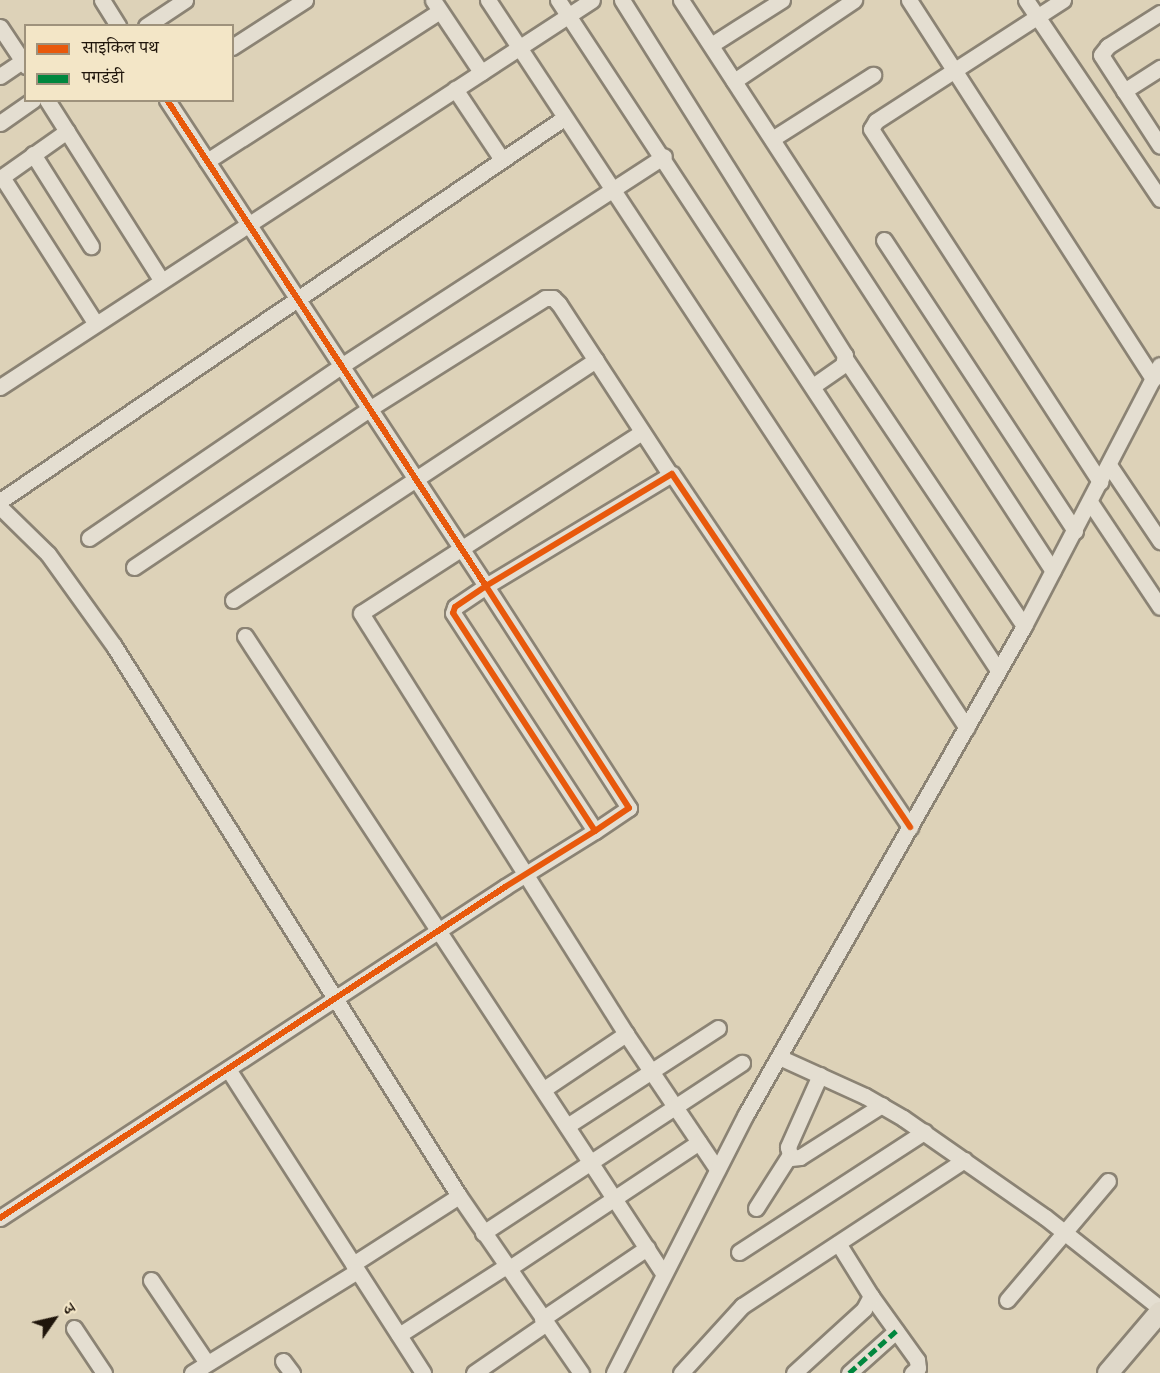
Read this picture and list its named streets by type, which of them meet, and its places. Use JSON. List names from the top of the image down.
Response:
{
  "legend": ["साइकिल पथ", "पगडंडी"],
  "north": "top right"
}
